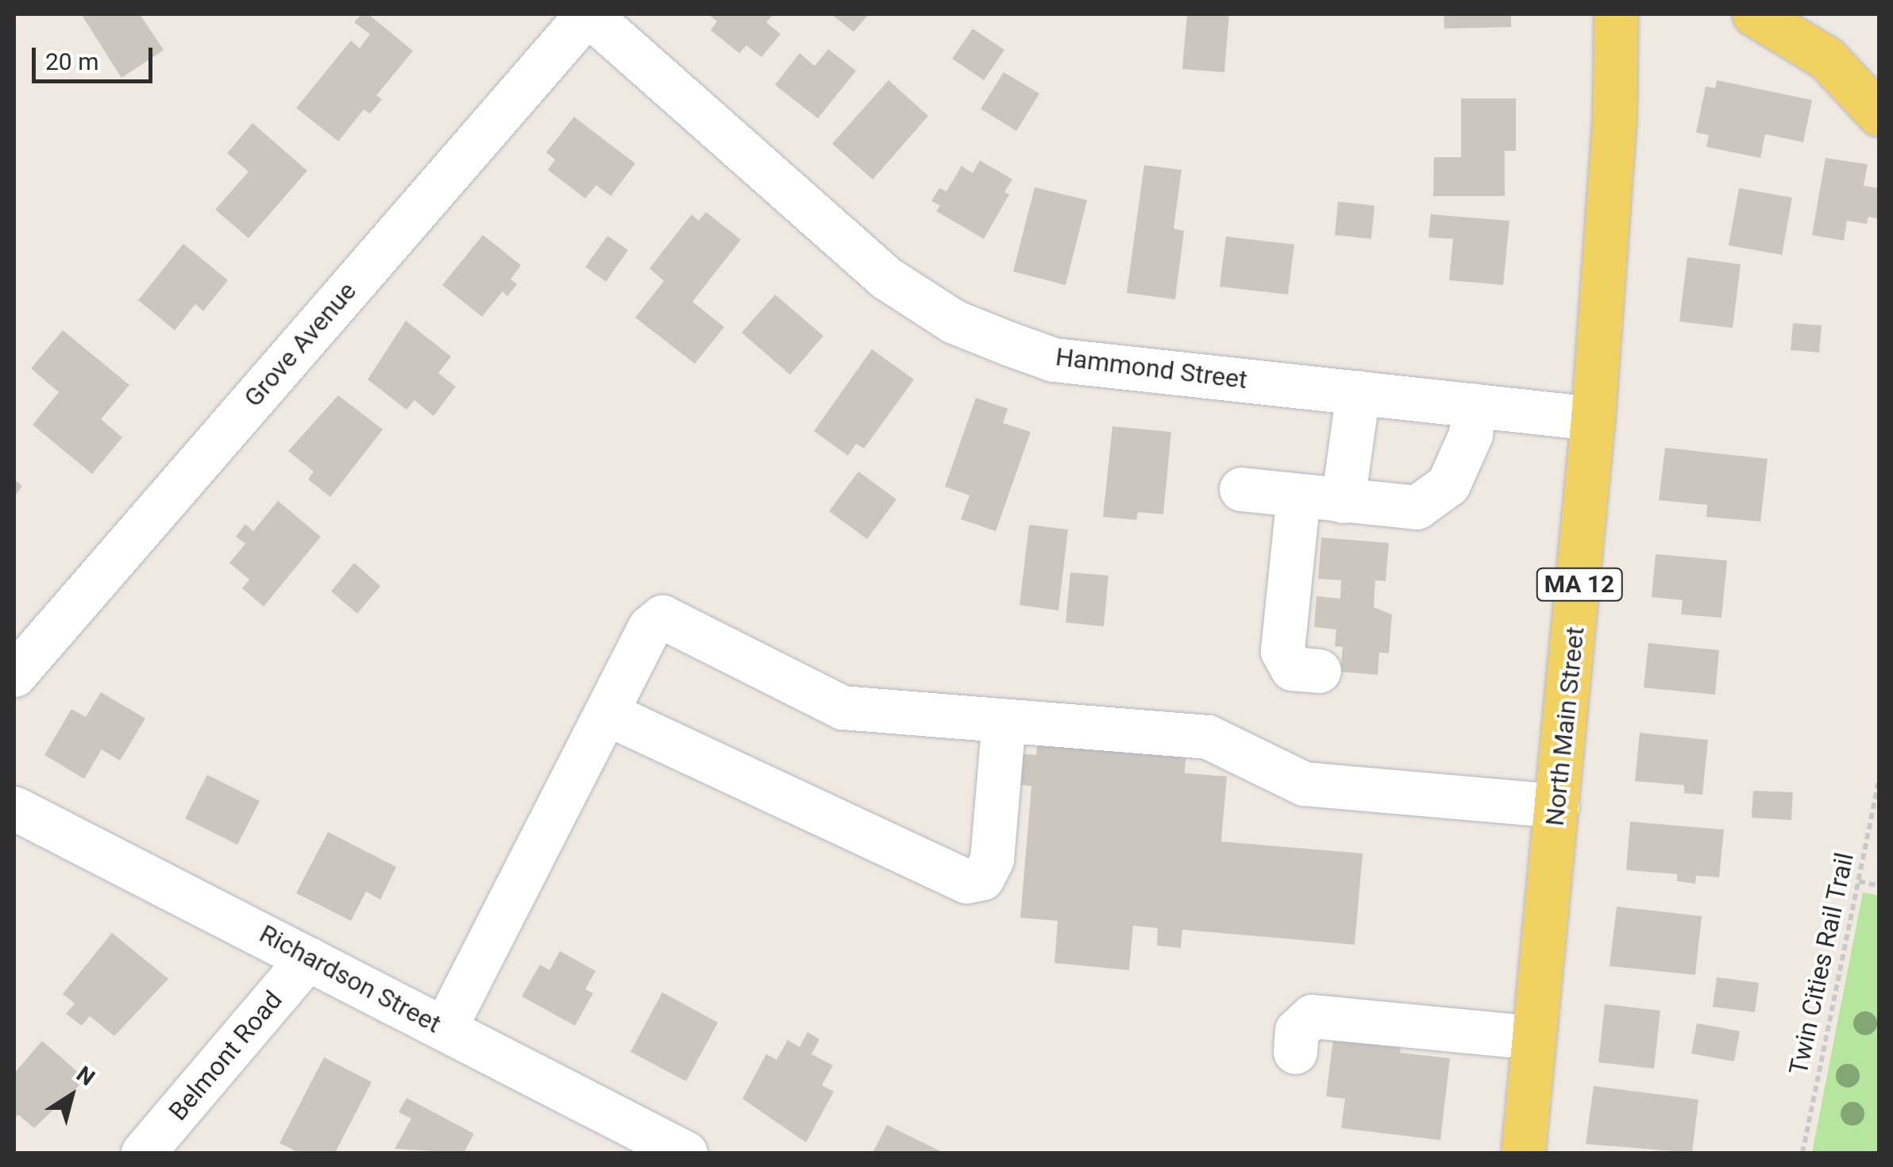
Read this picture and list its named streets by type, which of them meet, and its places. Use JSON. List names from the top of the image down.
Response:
{
  "streets": {
    "main road": ["MA 12", "North Main Street"],
    "street": [
      "Grove Avenue",
      "Hammond Street",
      "Richardson Street",
      "Belmont Road"
    ],
    "path": ["Twin Cities Rail Trail"]
  },
  "crossings": [
    ["Grove Avenue", "Hammond Street"],
    ["Hammond Street", "North Main Street"],
    ["Richardson Street", "Belmont Road"]
  ],
  "scale_bar": "20 m",
  "north": "top right"
}
